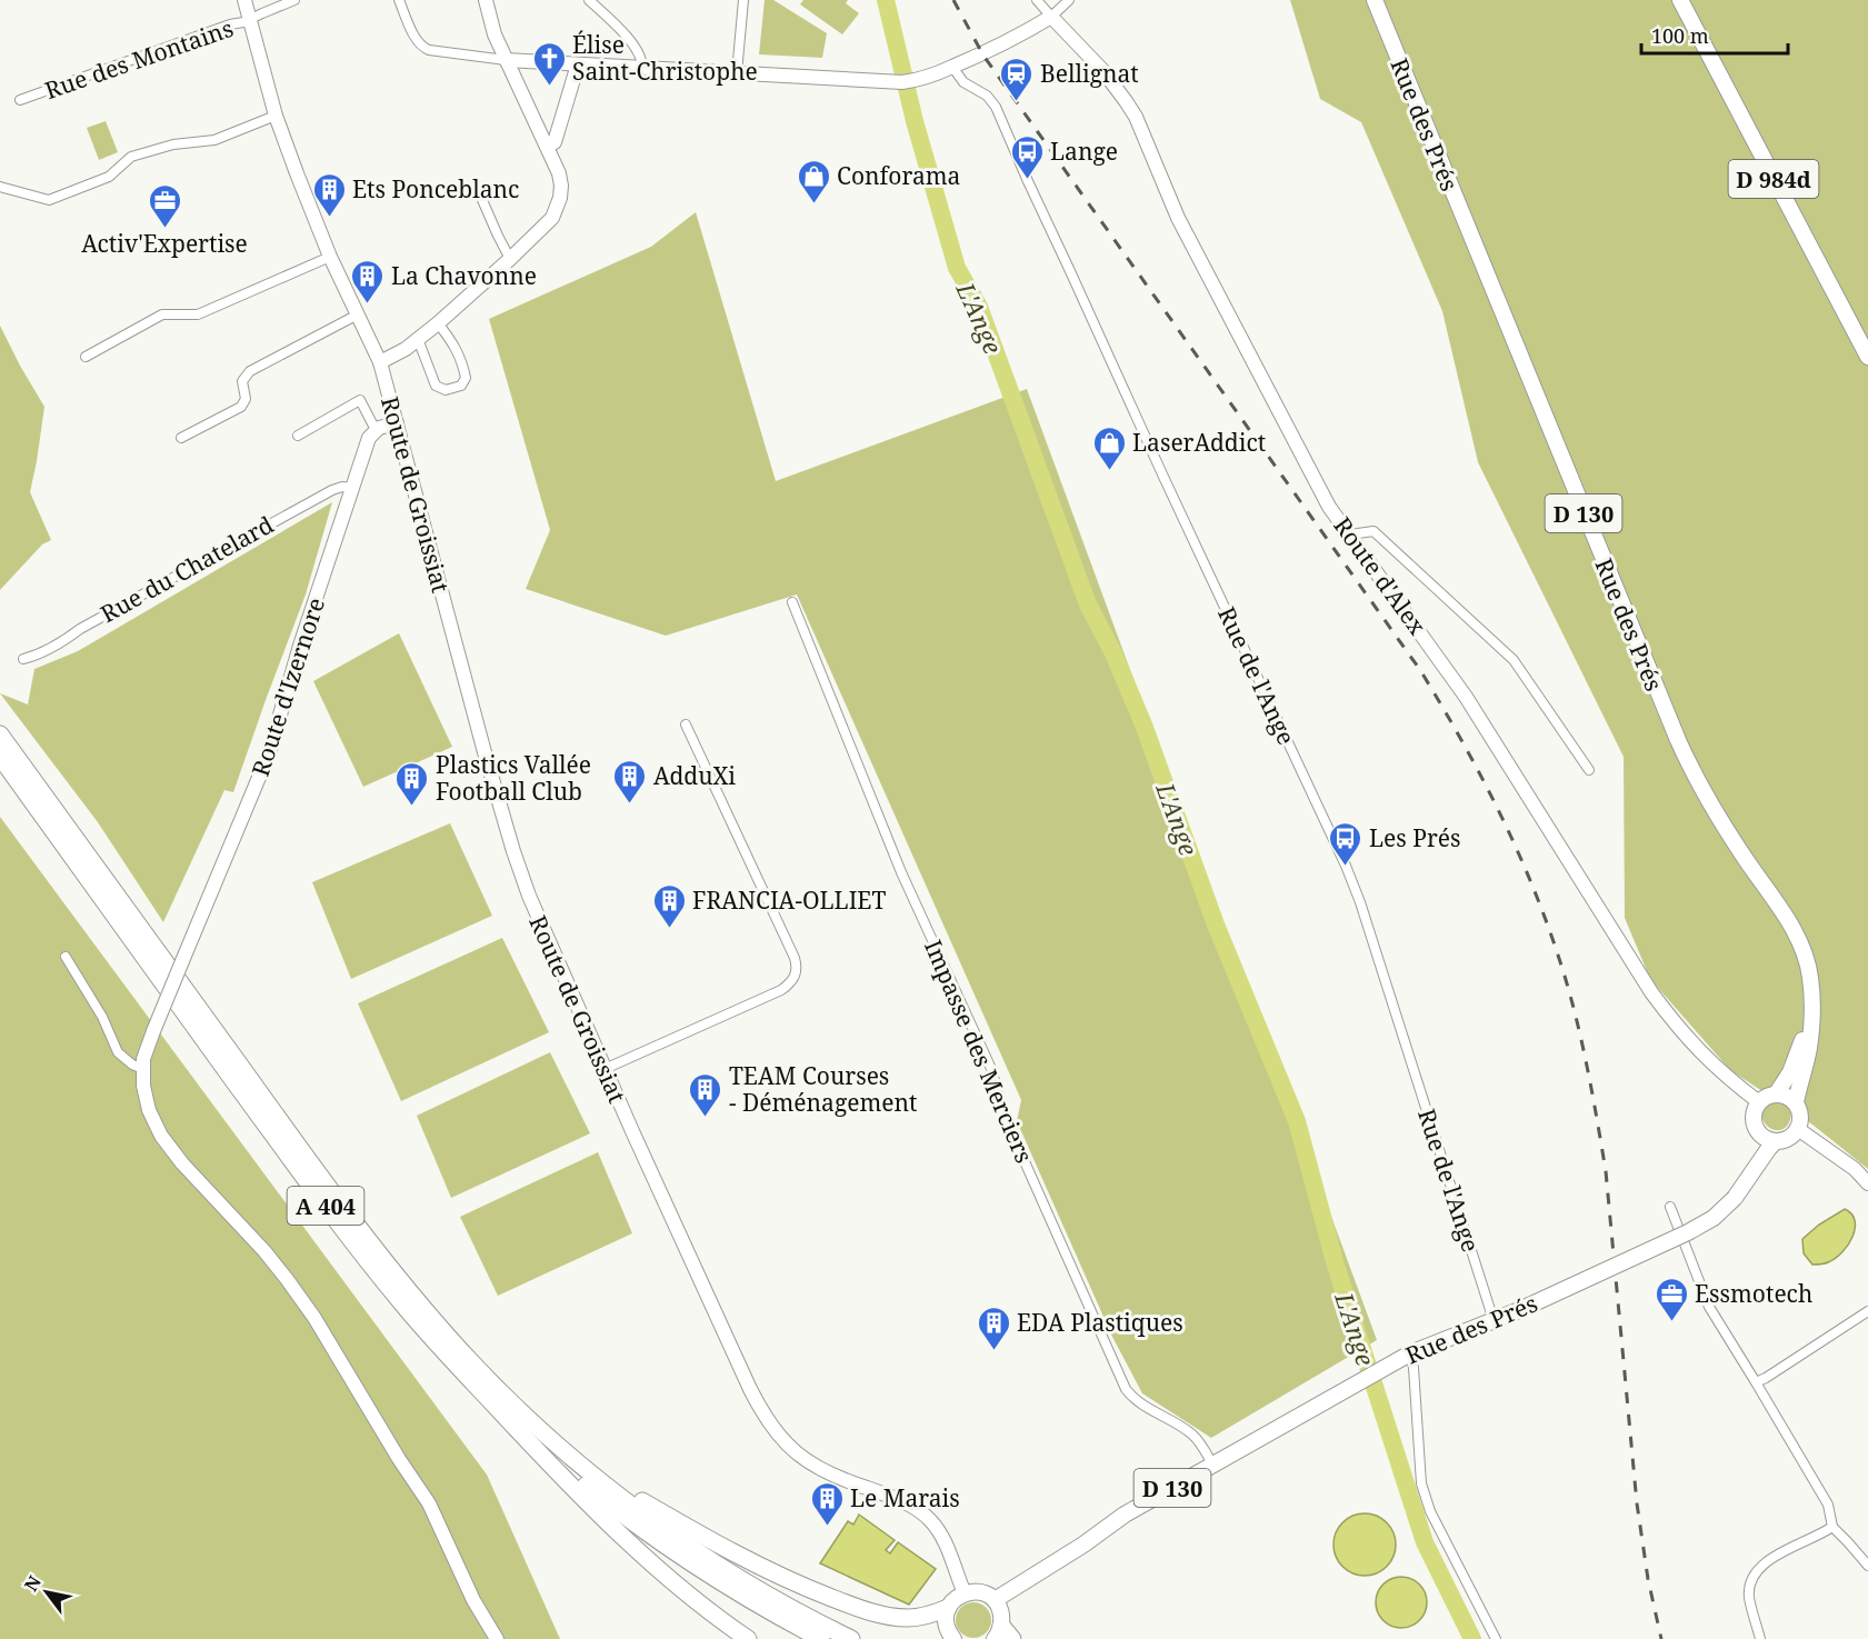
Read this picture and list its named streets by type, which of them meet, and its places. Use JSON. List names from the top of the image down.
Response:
{
  "streets": {
    "highway": ["A 404"],
    "main road": ["Rue des Prés", "D 984d", "D 130"],
    "street": [
      "Rue des Montains",
      "Route de Groissiat",
      "Rue du Chatelard",
      "Route d'Alex",
      "Rue de l'Ange",
      "Route d'Izernore",
      "Impasse des Merciers"
    ]
  },
  "crossings": [
    ["Rue des Montains", "Route de Groissiat"],
    ["Rue des Prés", "D 130"],
    ["Rue des Prés", "Route d'Alex"],
    ["Rue des Prés", "Rue de l'Ange"],
    ["Rue des Prés", "Impasse des Merciers"],
    ["D 130", "Route d'Alex"],
    ["Rue du Chatelard", "Route d'Izernore"]
  ],
  "water": ["L'Ange"],
  "places": {
    "church": ["Élise Saint-Christophe"],
    "station": ["Bellignat"],
    "bus stop": ["Lange", "Les Prés"],
    "shop": ["Conforama", "LaserAddict"],
    "building": [
      "Ets Ponceblanc",
      "La Chavonne",
      "AdduXi",
      "Plastics Vallée Football Club",
      "FRANCIA-OLLIET",
      "TEAM Courses - Déménagement",
      "EDA Plastiques",
      "Le Marais"
    ],
    "office": ["Activ'Expertise", "Essmotech"]
  },
  "scale_bar": "100 m",
  "north": "top left"
}
